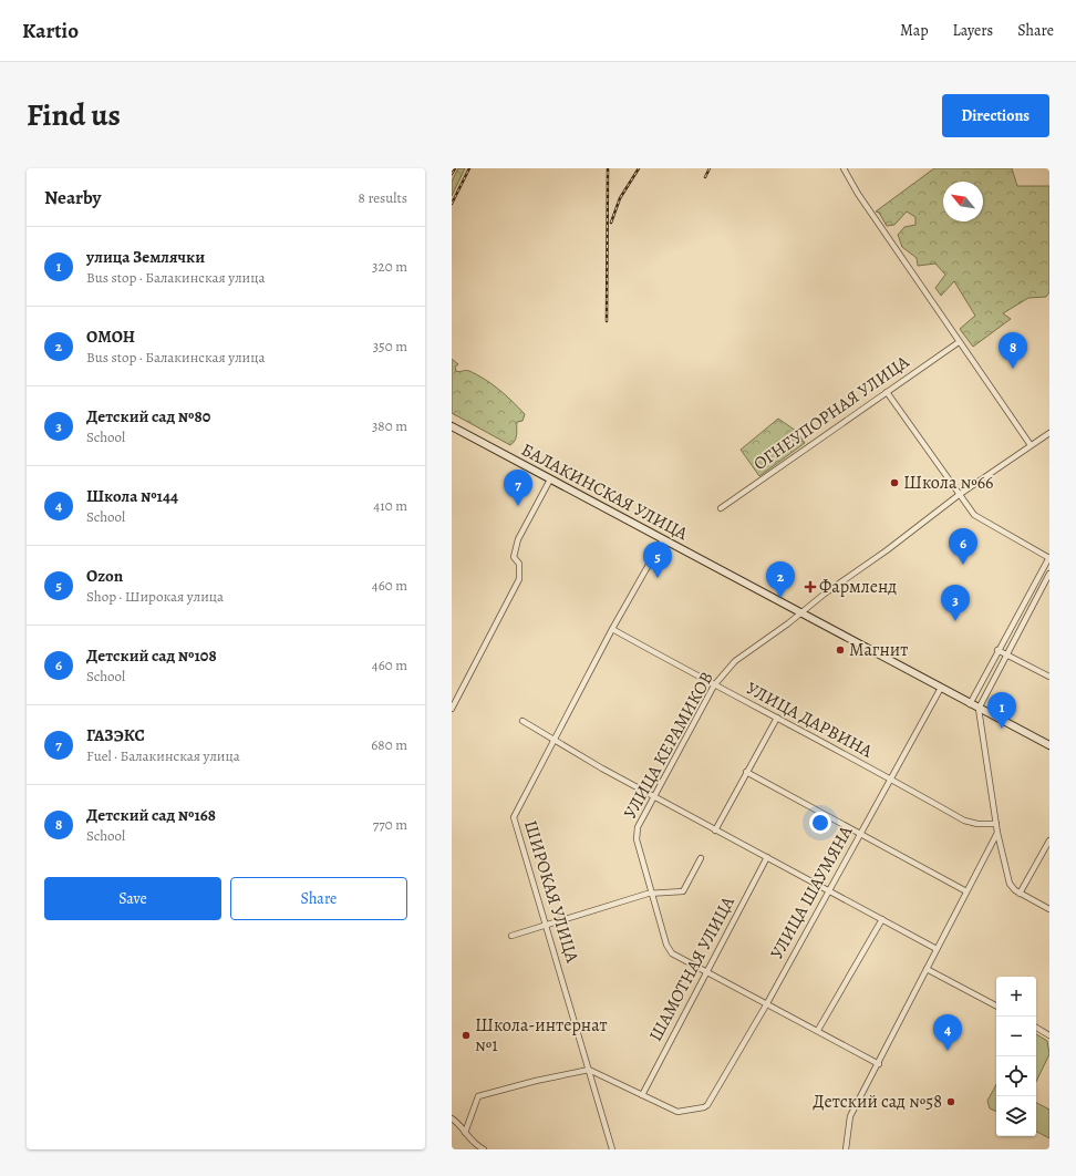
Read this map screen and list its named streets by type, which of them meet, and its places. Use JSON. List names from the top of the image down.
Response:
{
  "streets": {
    "main road": ["БАЛАКИНСКАЯ УЛИЦА"],
    "street": [
      "ОГНЕУПОРНАЯ УЛИЦА",
      "УЛИЦА ДАРВИНА",
      "УЛИЦА КЕРАМИКОВ",
      "ШИРОКАЯ УЛИЦА",
      "УЛИЦА ШАУМЯНА",
      "ШАМОТНАЯ УЛИЦА"
    ]
  },
  "crossings": [
    ["БАЛАКИНСКАЯ УЛИЦА", "УЛИЦА КЕРАМИКОВ"],
    ["БАЛАКИНСКАЯ УЛИЦА", "ШИРОКАЯ УЛИЦА"],
    ["БАЛАКИНСКАЯ УЛИЦА", "УЛИЦА ШАУМЯНА"],
    ["УЛИЦА ДАРВИНА", "УЛИЦА КЕРАМИКОВ"],
    ["УЛИЦА ДАРВИНА", "ШИРОКАЯ УЛИЦА"],
    ["УЛИЦА ДАРВИНА", "УЛИЦА ШАУМЯНА"],
    ["УЛИЦА КЕРАМИКОВ", "УЛИЦА ШАУМЯНА"],
    ["УЛИЦА КЕРАМИКОВ", "ШАМОТНАЯ УЛИЦА"],
    ["УЛИЦА ШАУМЯНА", "ШАМОТНАЯ УЛИЦА"]
  ],
  "places": {
    "other": [
      "Школа №66",
      "Магнит",
      "Школа-интернат №1",
      "Детский сад №58"
    ],
    "health": ["Фармленд"]
  },
  "north": "top left",
  "page": {
    "header": "Kartio",
    "nav": ["Map", "Layers", "Share"],
    "title": "Find us",
    "buttons": [
      "Directions",
      ["Save", "Share"]
    ],
    "heading": ["Nearby", "8 results"],
    "list": [
      {
        "mark": "1",
        "name": "улица Землячки",
        "note": "Bus stop · Балакинская улица",
        "value": "320 m"
      },
      {
        "mark": "2",
        "name": "ОМОН",
        "note": "Bus stop · Балакинская улица",
        "value": "350 m"
      },
      {
        "mark": "3",
        "name": "Детский сад №80",
        "note": "School",
        "value": "380 m"
      },
      {
        "mark": "4",
        "name": "Школа №144",
        "note": "School",
        "value": "410 m"
      },
      {
        "mark": "5",
        "name": "Ozon",
        "note": "Shop · Широкая улица",
        "value": "460 m"
      },
      {
        "mark": "6",
        "name": "Детский сад №108",
        "note": "School",
        "value": "460 m"
      },
      {
        "mark": "7",
        "name": "ГАЗЭКС",
        "note": "Fuel · Балакинская улица",
        "value": "680 m"
      },
      {
        "mark": "8",
        "name": "Детский сад №168",
        "note": "School",
        "value": "770 m"
      }
    ],
    "pins": [
      "8",
      "7",
      "6",
      "5",
      "2",
      "3",
      "1",
      "4"
    ],
    "map_buttons": ["+", "−"]
  }
}
